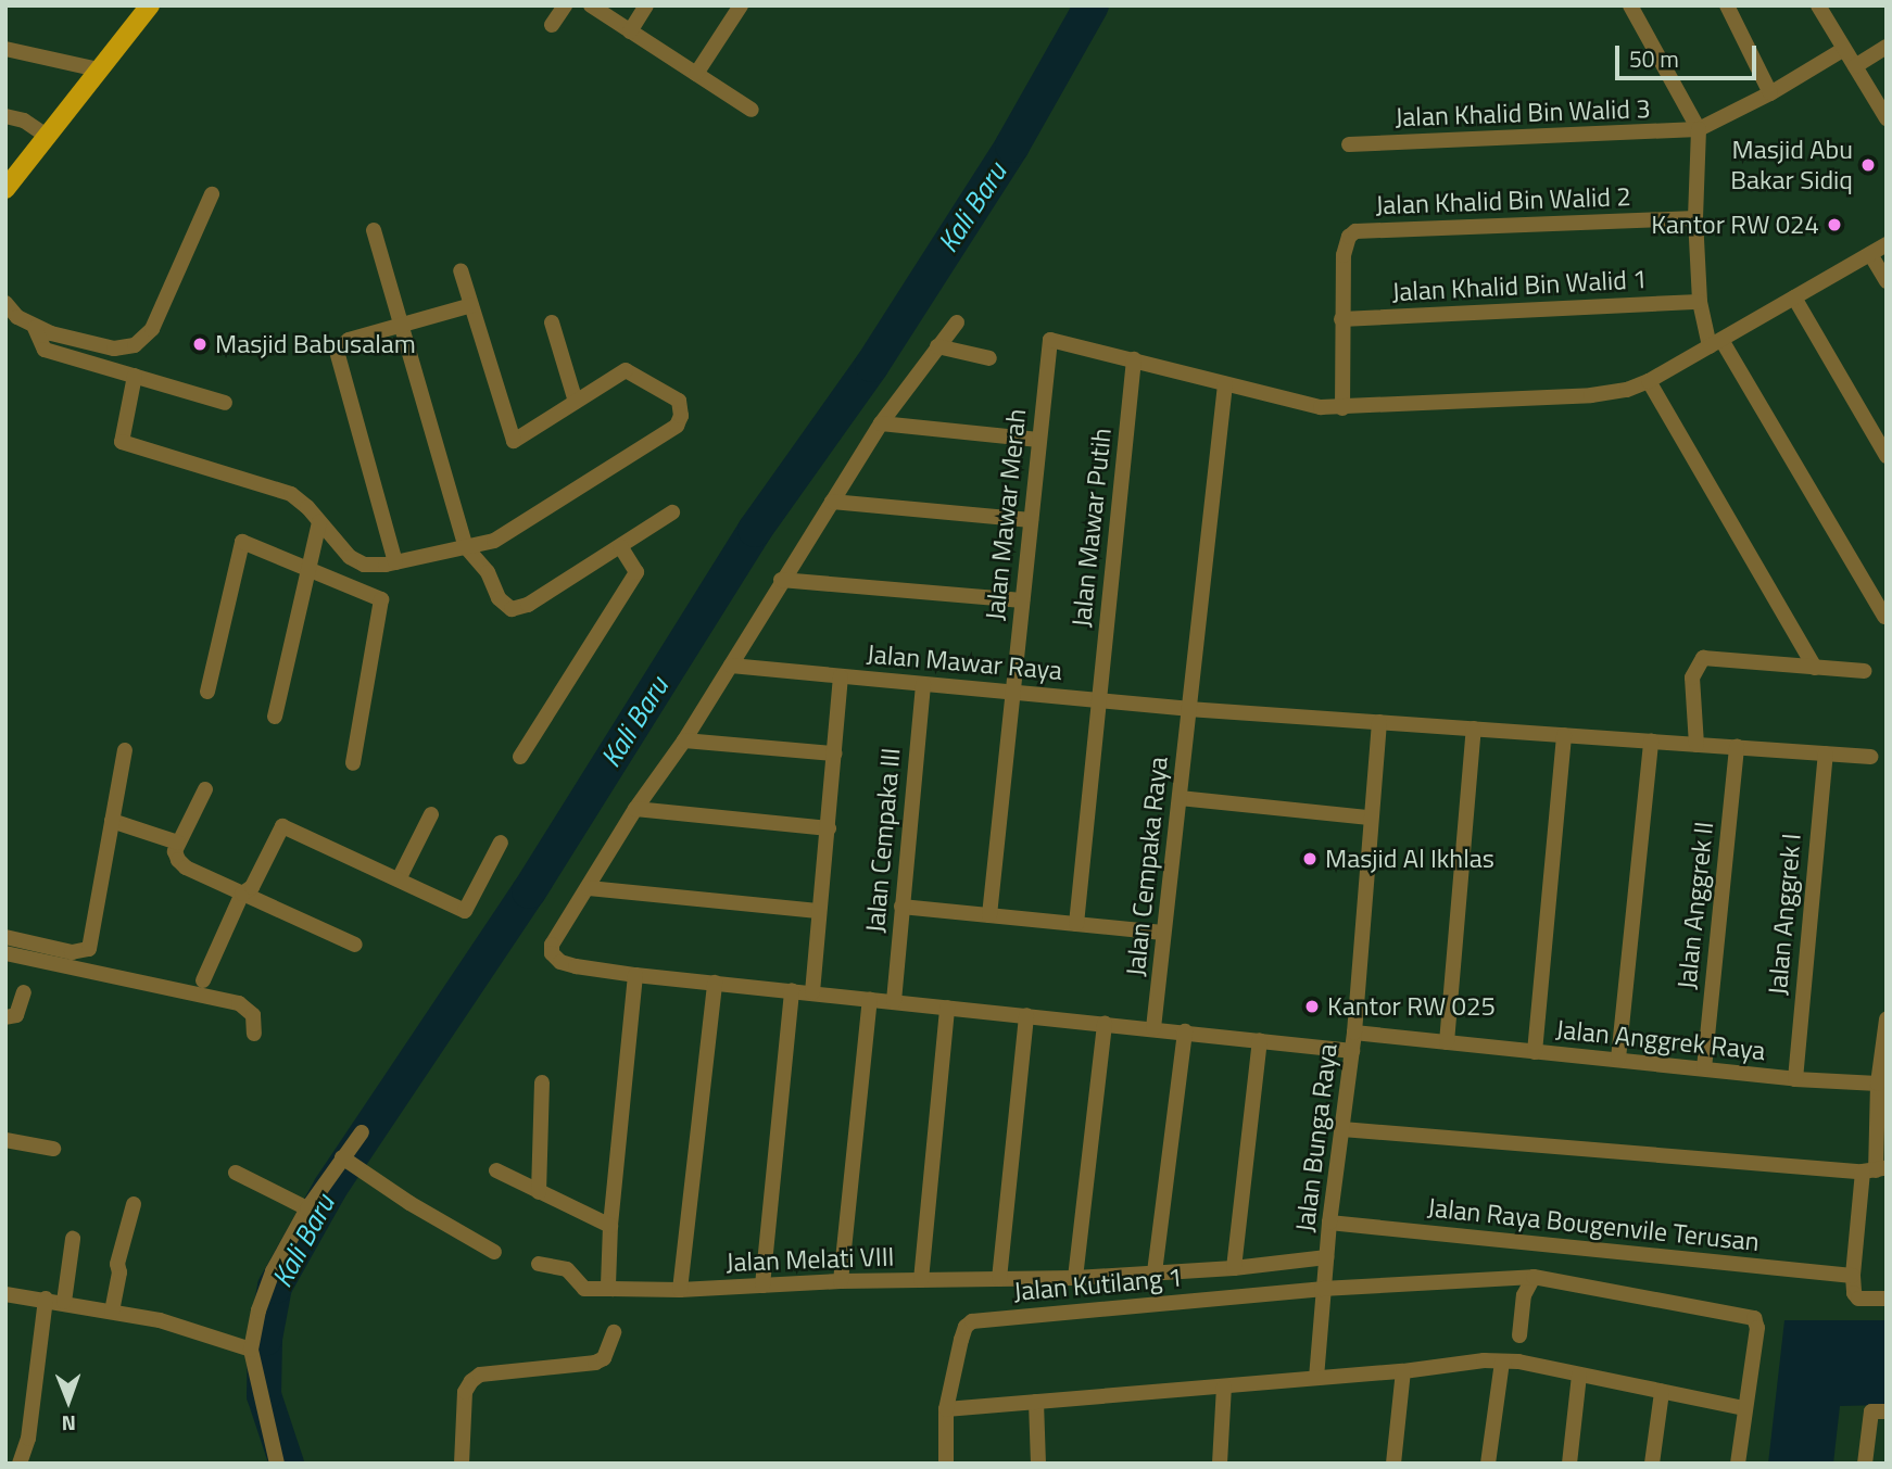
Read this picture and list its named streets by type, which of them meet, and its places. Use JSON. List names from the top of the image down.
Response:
{
  "streets": {
    "street": [
      "Jalan Khalid Bin Walid 3",
      "Jalan Khalid Bin Walid 2",
      "Jalan Khalid Bin Walid 1",
      "Jalan Mawar Merah",
      "Jalan Mawar Putih",
      "Jalan Mawar Raya",
      "Jalan Cempaka III",
      "Jalan Cempaka Raya",
      "Jalan Anggrek II",
      "Jalan Anggrek I",
      "Jalan Anggrek Raya",
      "Jalan Bunga Raya",
      "Jalan Raya Bougenvile Terusan",
      "Jalan Melati VIII",
      "Jalan Kutilang 1"
    ]
  },
  "crossings": [
    ["Jalan Khalid Bin Walid 2", "Jalan Khalid Bin Walid 1"],
    ["Jalan Mawar Merah", "Jalan Mawar Putih"],
    ["Jalan Mawar Merah", "Jalan Mawar Raya"],
    ["Jalan Mawar Putih", "Jalan Mawar Raya"],
    ["Jalan Mawar Raya", "Jalan Cempaka III"],
    ["Jalan Mawar Raya", "Jalan Cempaka Raya"],
    ["Jalan Mawar Raya", "Jalan Anggrek II"],
    ["Jalan Mawar Raya", "Jalan Anggrek I"],
    ["Jalan Mawar Raya", "Jalan Bunga Raya"],
    ["Jalan Anggrek II", "Jalan Anggrek Raya"],
    ["Jalan Anggrek I", "Jalan Anggrek Raya"],
    ["Jalan Anggrek Raya", "Jalan Bunga Raya"],
    ["Jalan Bunga Raya", "Jalan Raya Bougenvile Terusan"],
    ["Jalan Bunga Raya", "Jalan Melati VIII"],
    ["Jalan Bunga Raya", "Jalan Kutilang 1"]
  ],
  "water": ["Kali Baru"],
  "places": [
    "Masjid Abu Bakar Sidiq",
    "Kantor RW 024",
    "Masjid Babusalam",
    "Masjid Al Ikhlas",
    "Kantor RW 025"
  ],
  "scale_bar": "50 m",
  "north": "bottom"
}
